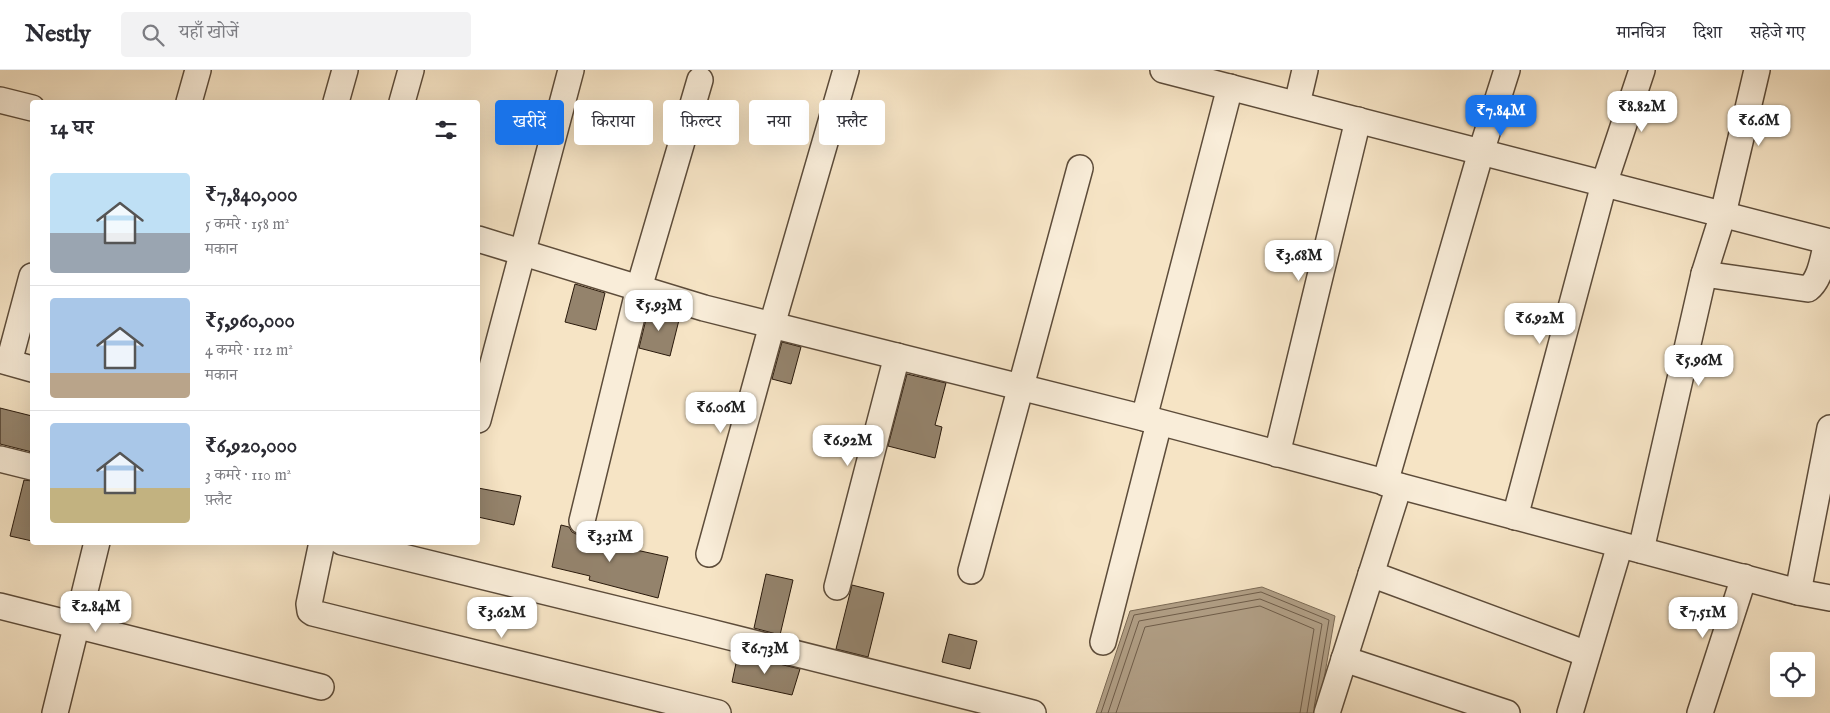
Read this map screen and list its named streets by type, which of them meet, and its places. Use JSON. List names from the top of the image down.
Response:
{
  "page": {
    "header": "Nestly",
    "search": "यहाँ खोजें",
    "nav": ["मानचित्र", "दिशा", "सहेजे गए"],
    "price": [
      "₹8.82M",
      "₹7.84M",
      "₹6.6M",
      "₹3.68M",
      "₹5.93M",
      "₹6.92M",
      "₹5.96M",
      "₹6.06M",
      "₹6.92M",
      "₹3.31M",
      "₹2.84M",
      "₹3.62M",
      "₹7.51M",
      "₹6.73M"
    ],
    "chip": [
      "खरीदें",
      "किराया",
      "फ़िल्टर",
      "नया",
      "फ़्लैट"
    ],
    "heading": "14 घर",
    "list": [
      {
        "name": "₹7,840,000",
        "note": "5 कमरे · 158 m² · मकान"
      },
      {
        "name": "₹5,960,000",
        "note": "4 कमरे · 112 m² · मकान"
      },
      {
        "name": "₹6,920,000",
        "note": "3 कमरे · 110 m² · फ़्लैट"
      }
    ]
  }
}
